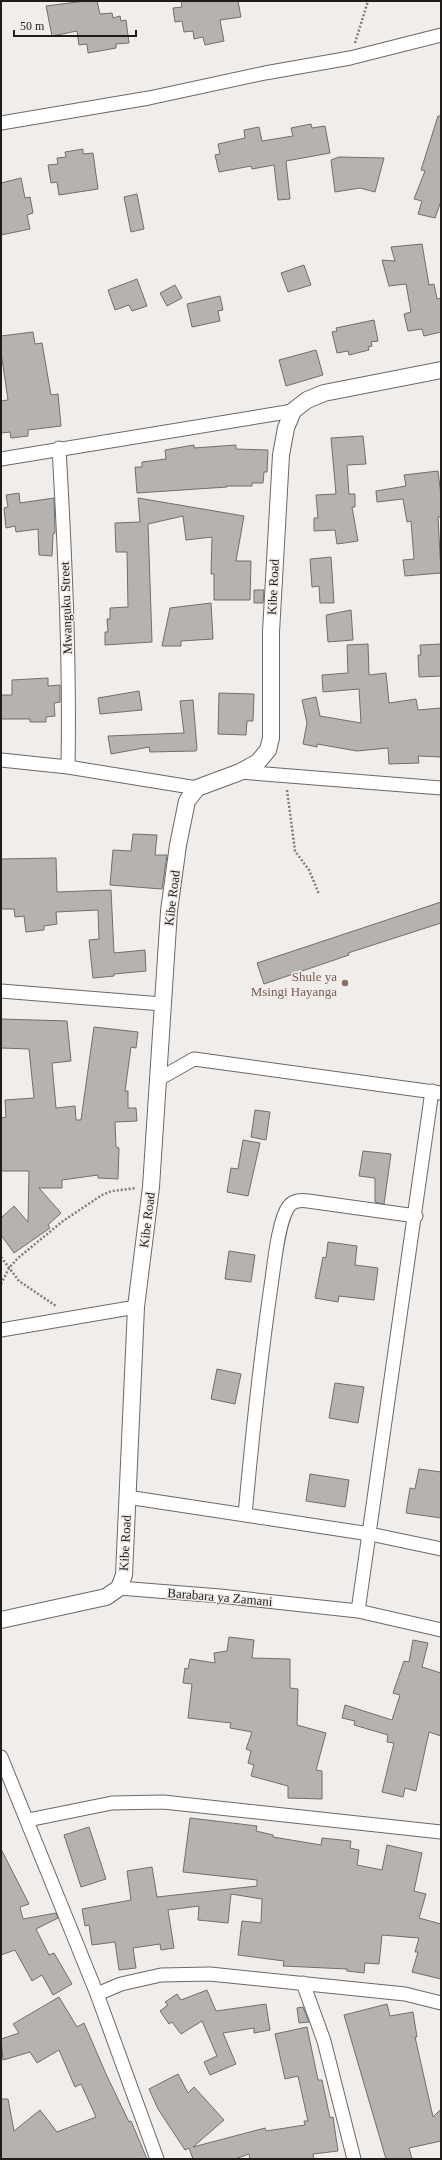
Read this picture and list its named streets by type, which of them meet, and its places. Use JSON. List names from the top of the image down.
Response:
{
  "streets": {
    "street": ["Kibe Road", "Mwanguku Street", "Barabara ya Zamani"]
  },
  "crossings": [
    ["Kibe Road", "Barabara ya Zamani"]
  ],
  "places": ["Shule ya Msingi Hayanga"],
  "scale_bar": "50 m"
}
